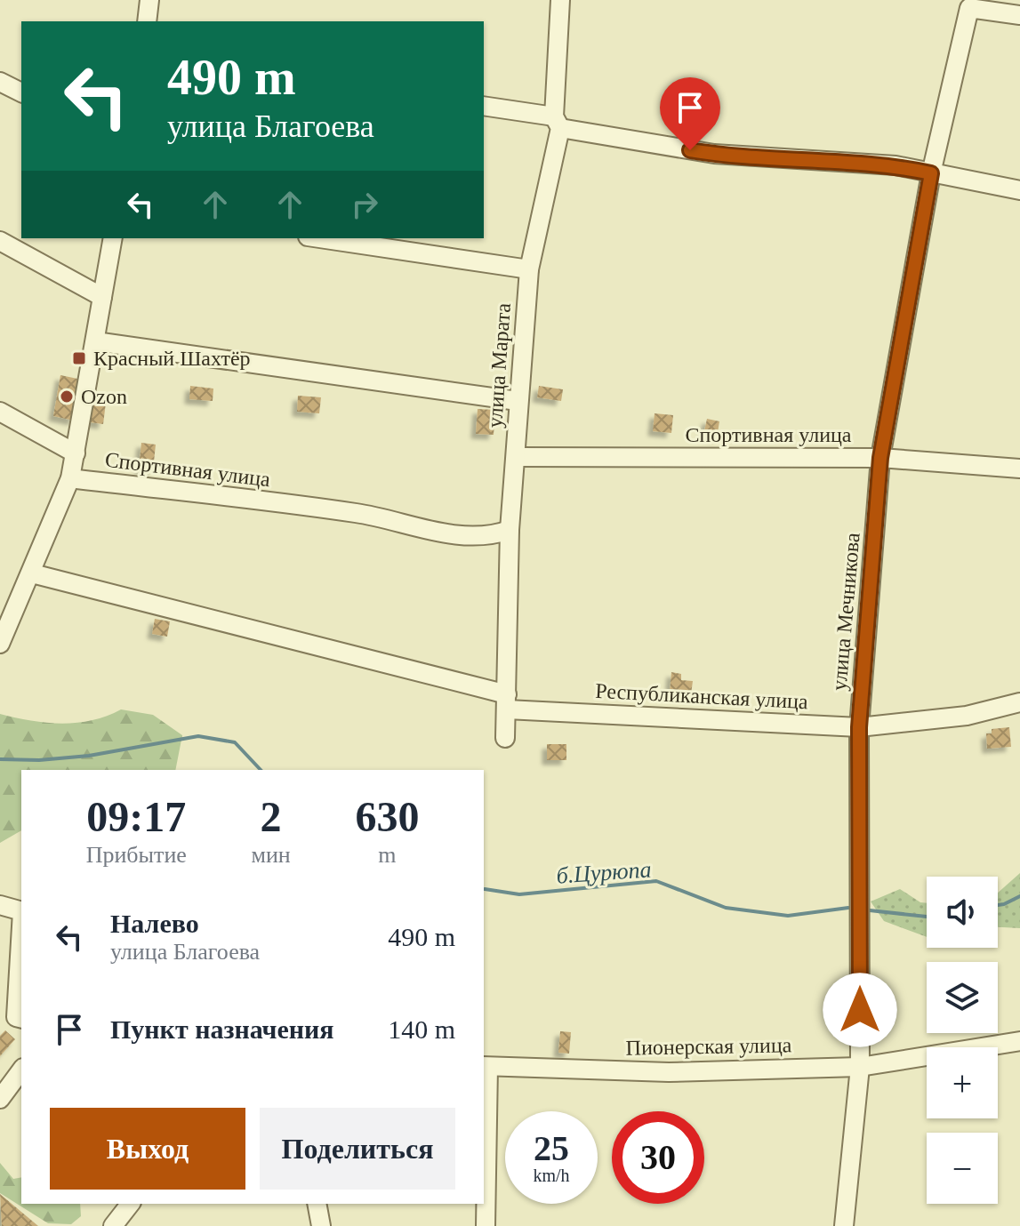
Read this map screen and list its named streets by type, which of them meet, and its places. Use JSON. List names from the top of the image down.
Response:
{
  "streets": {
    "street": [
      "улица Марата",
      "Спортивная улица",
      "улица Мечникова",
      "Республиканская улица",
      "Пионерская улица"
    ]
  },
  "crossings": [
    ["улица Марата", "Спортивная улица"],
    ["улица Марата", "Республиканская улица"],
    ["Спортивная улица", "улица Мечникова"],
    ["улица Мечникова", "Республиканская улица"],
    ["улица Мечникова", "Пионерская улица"]
  ],
  "water": ["б.Цурюпа"],
  "places": {
    "transit": ["Красный Шахтёр"],
    "other": ["Ozon"]
  },
  "page": {
    "turn": ["490 m", "улица Благоева"],
    "eta": [
      "09:17",
      "Прибытие",
      "2",
      "мин",
      "630",
      "m"
    ],
    "map_buttons": ["+", "−"],
    "list": [
      {
        "name": "Налево",
        "note": "улица Благоева",
        "value": "490 m"
      },
      {
        "name": "Пункт назначения",
        "value": "140 m"
      }
    ],
    "buttons": ["Выход", "Поделиться"],
    "speed": "25 km/h",
    "limit": "30"
  }
}
